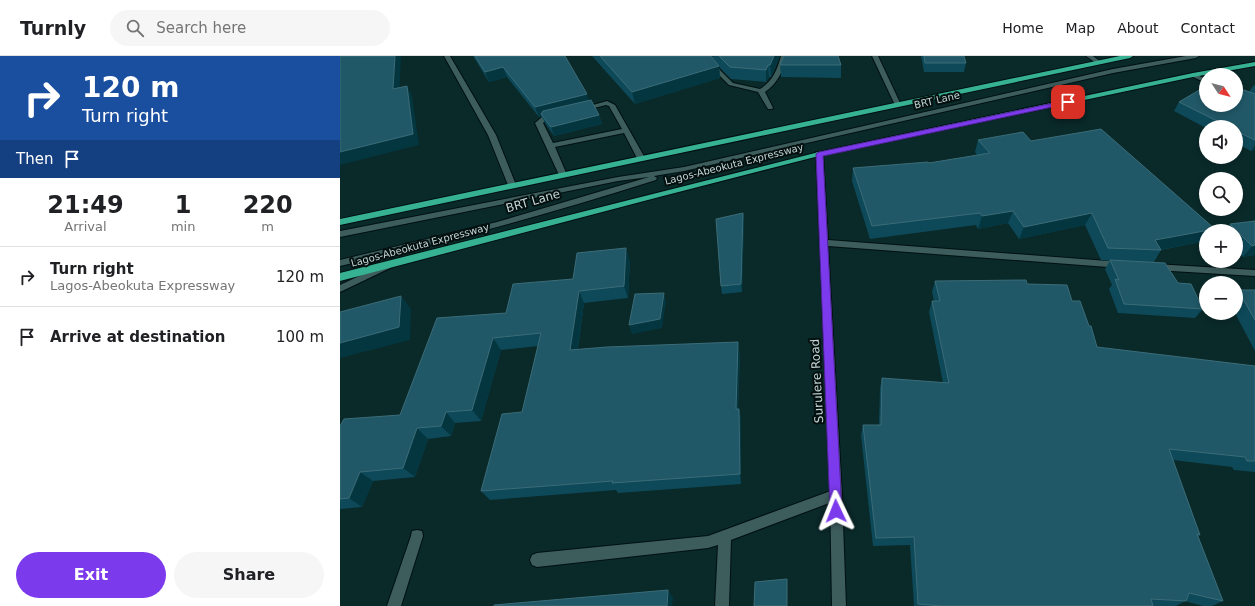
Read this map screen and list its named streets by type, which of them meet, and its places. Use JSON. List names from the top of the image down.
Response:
{
  "streets": {
    "highway": ["Lagos-Abeokuta Expressway"],
    "street": ["BRT Lane", "Surulere Road"]
  },
  "crossings": [
    ["Lagos-Abeokuta Expressway", "Surulere Road"]
  ],
  "north": "bottom right",
  "page": {
    "header": "Turnly",
    "search": "Search here",
    "nav": [
      "Home",
      "Map",
      "About",
      "Contact"
    ],
    "turn": ["120 m", "Turn right"],
    "map_buttons": ["+", "−"],
    "then": "Then",
    "eta": [
      "21:49",
      "Arrival",
      "1",
      "min",
      "220",
      "m"
    ],
    "list": [
      {
        "name": "Turn right",
        "note": "Lagos-Abeokuta Expressway",
        "value": "120 m"
      },
      {
        "name": "Arrive at destination",
        "value": "100 m"
      }
    ],
    "buttons": ["Exit", "Share"]
  }
}
